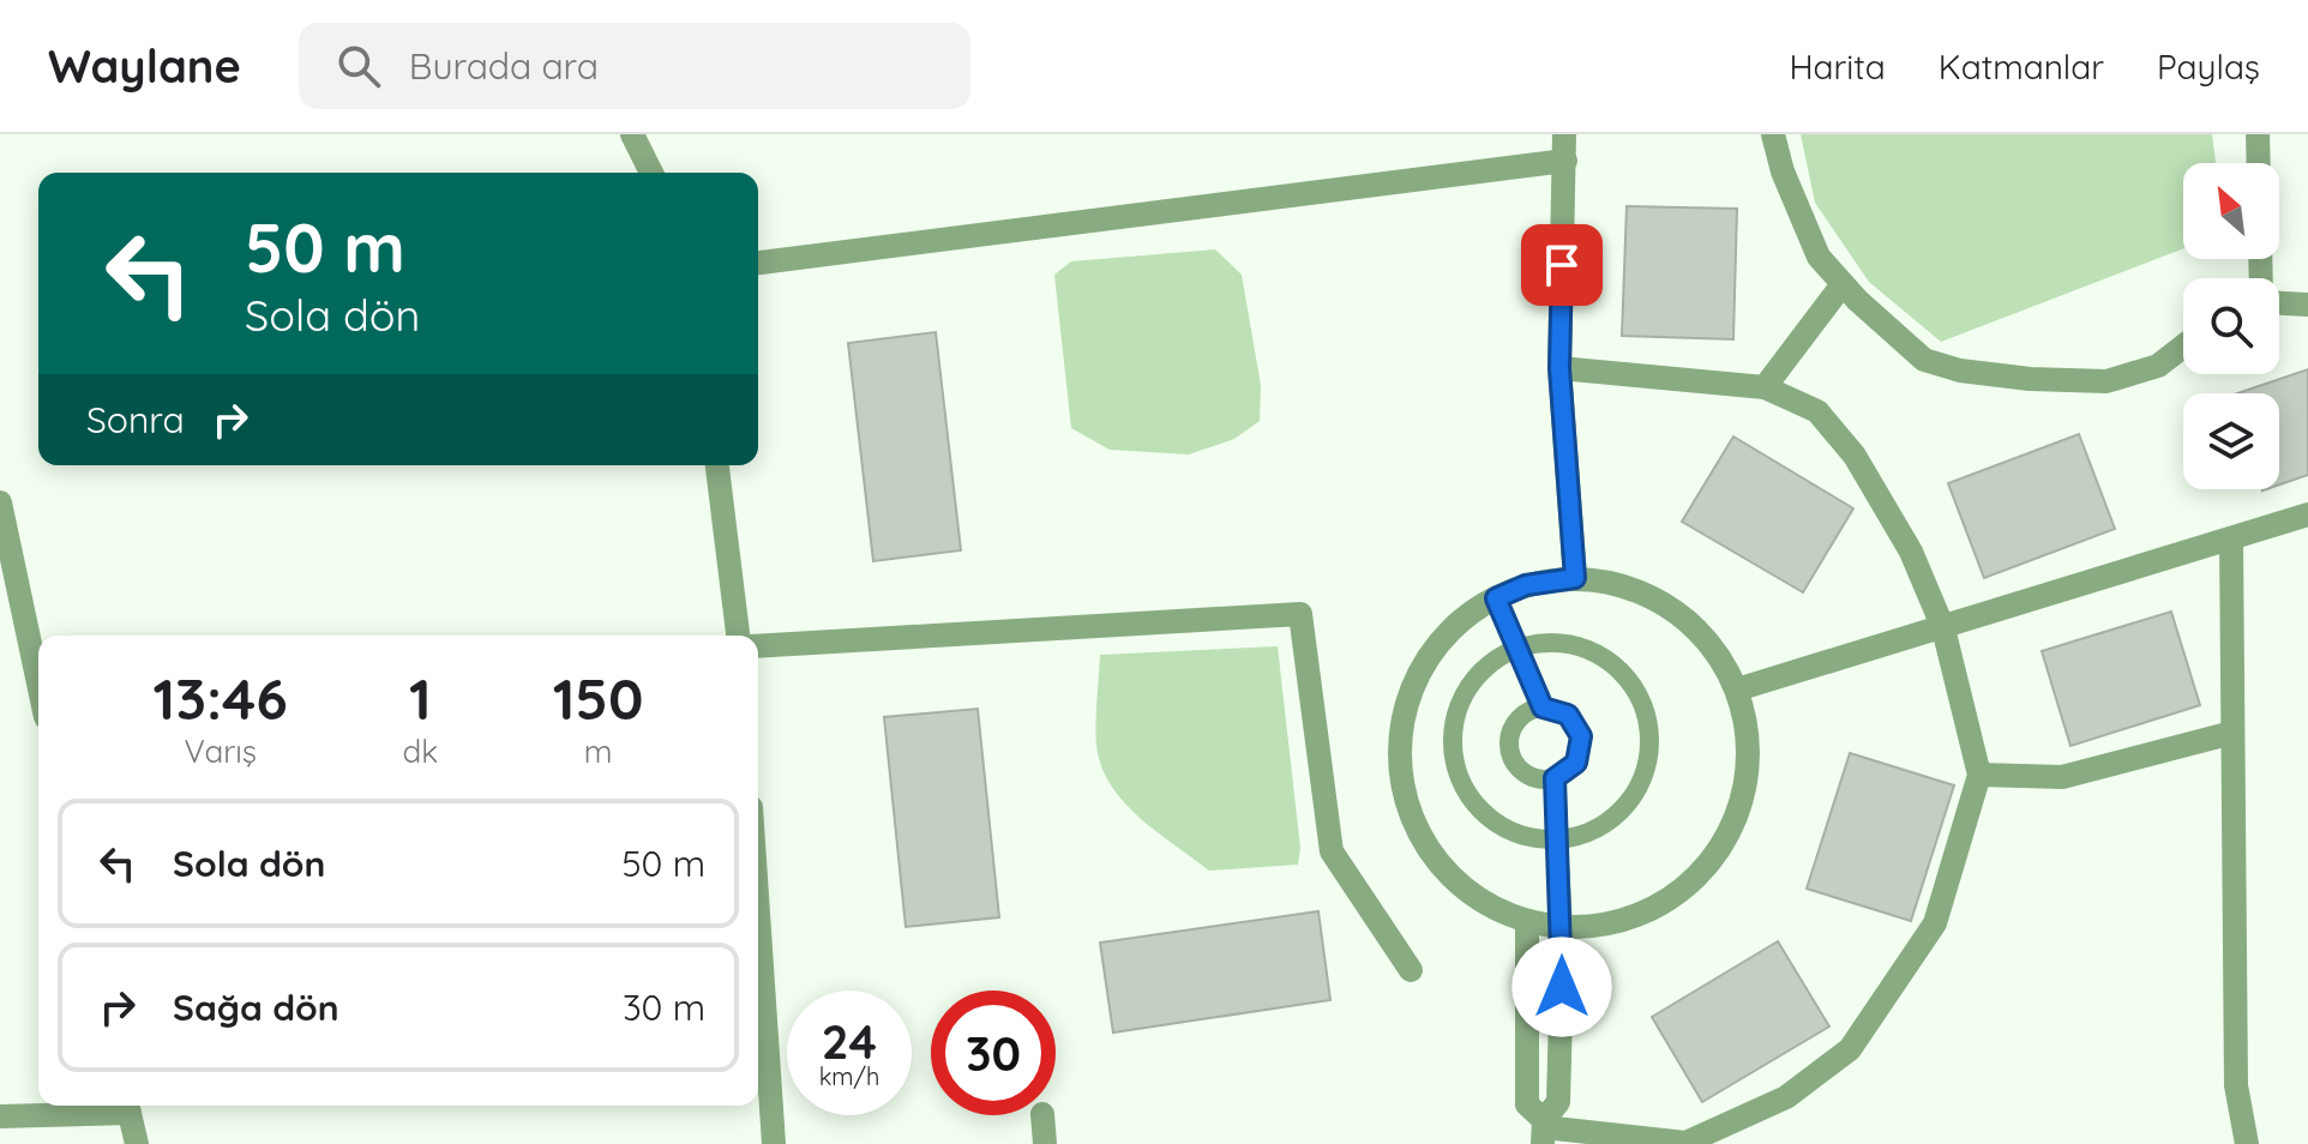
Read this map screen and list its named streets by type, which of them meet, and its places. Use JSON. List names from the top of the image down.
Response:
{
  "north": "top left",
  "page": {
    "header": "Waylane",
    "search": "Burada ara",
    "nav": ["Harita", "Katmanlar", "Paylaş"],
    "turn": ["50 m", "Sola dön"],
    "then": "Sonra",
    "eta": [
      "13:46",
      "Varış",
      "1",
      "dk",
      "150",
      "m"
    ],
    "list": [
      {
        "name": "Sola dön",
        "value": "50 m"
      },
      {
        "name": "Sağa dön",
        "value": "30 m"
      }
    ],
    "speed": "24 km/h",
    "limit": "30"
  }
}
